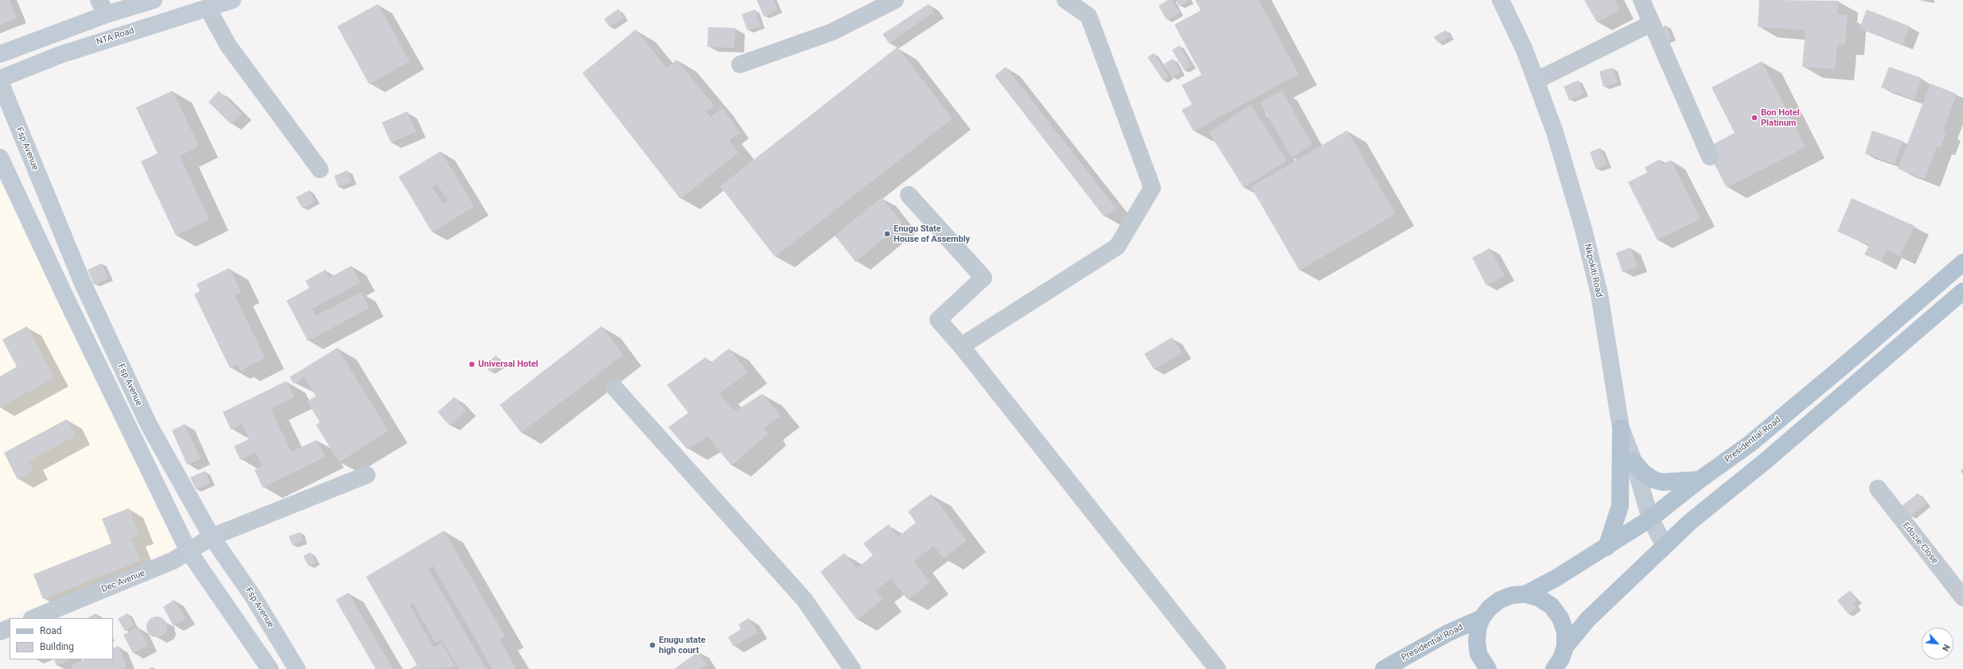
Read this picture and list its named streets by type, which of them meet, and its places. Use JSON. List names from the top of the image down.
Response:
{
  "streets": {
    "main road": [
      "NTA Road",
      "Fsp Avenue",
      "Nkpokiti Road",
      "Presidential Road"
    ],
    "street": ["Edozie Close", "Dec Avenue"]
  },
  "crossings": [
    ["Fsp Avenue", "Dec Avenue"],
    ["Nkpokiti Road", "Presidential Road"]
  ],
  "places": [
    "Bon Hotel Platinum",
    "Enugu State House of Assembly",
    "Universal Hotel",
    "Enugu state high court"
  ],
  "legend": ["Road", "Building"],
  "north": "bottom right"
}
